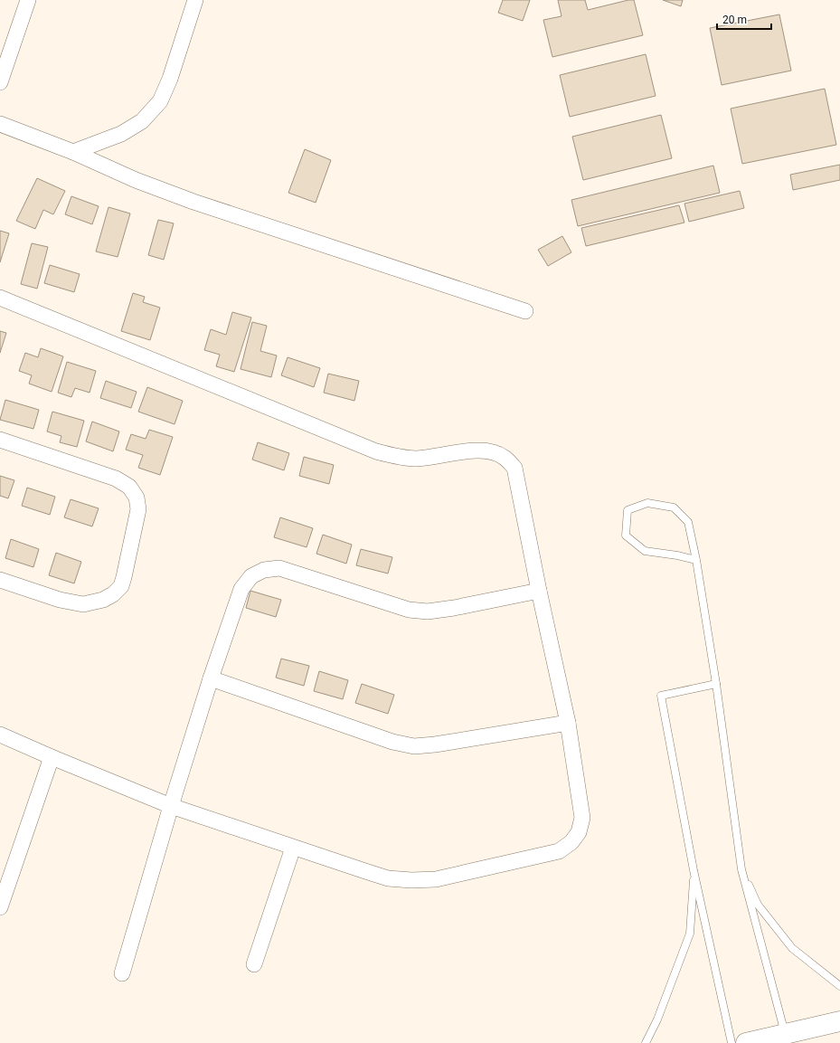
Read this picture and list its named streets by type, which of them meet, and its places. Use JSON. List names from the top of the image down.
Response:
{
  "scale_bar": "20 m"
}
